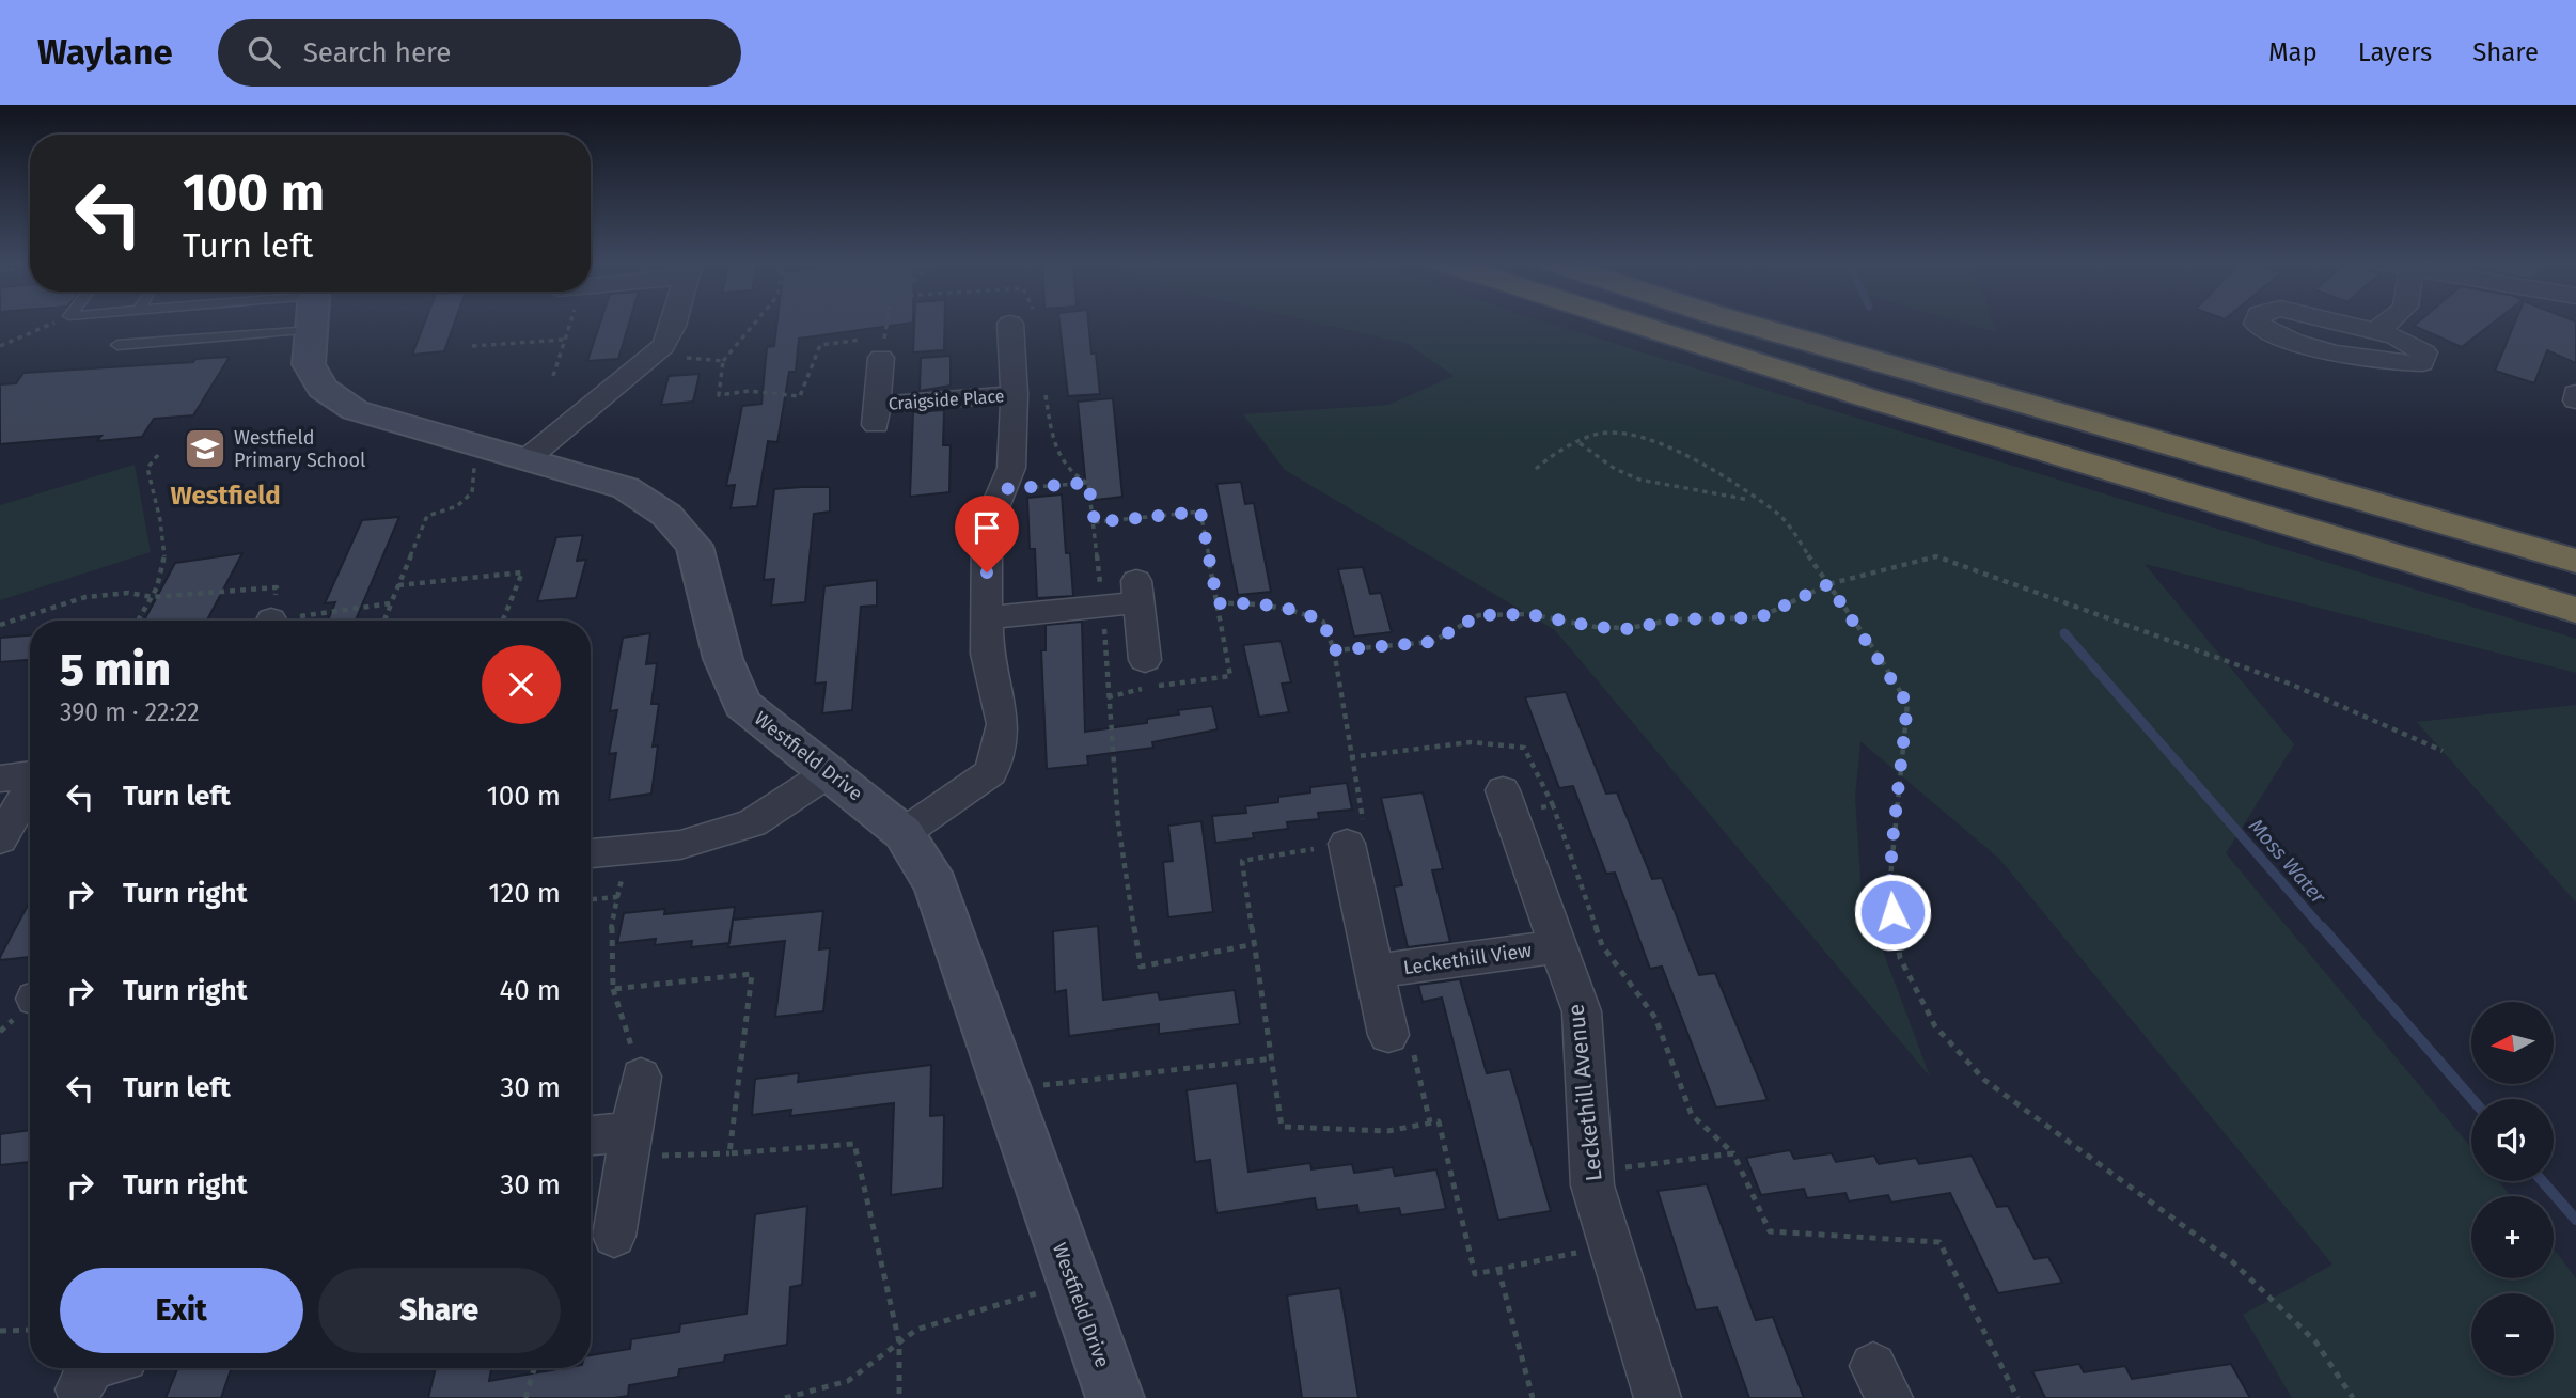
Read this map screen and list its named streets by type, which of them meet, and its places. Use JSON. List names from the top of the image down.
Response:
{
  "streets": {
    "street": [
      "Craigside Place",
      "Westfield Drive",
      "Leckethill View",
      "Leckethill Avenue"
    ]
  },
  "crossings": [
    ["Leckethill View", "Leckethill Avenue"]
  ],
  "districts": ["Westfield"],
  "water": ["Moss Water"],
  "places": {
    "school or university": ["Westfield Primary School"]
  },
  "north": "left",
  "page": {
    "header": "Waylane",
    "search": "Search here",
    "nav": ["Map", "Layers", "Share"],
    "turn": ["100 m", "Turn left"],
    "heading": ["5 min", "390 m · 22:22"],
    "list": [
      {
        "name": "Turn left",
        "value": "100 m"
      },
      {
        "name": "Turn right",
        "value": "120 m"
      },
      {
        "name": "Turn right",
        "value": "40 m"
      },
      {
        "name": "Turn left",
        "value": "30 m"
      },
      {
        "name": "Turn right",
        "value": "30 m"
      }
    ],
    "map_buttons": ["+", "−"],
    "buttons": ["Exit", "Share"]
  }
}
